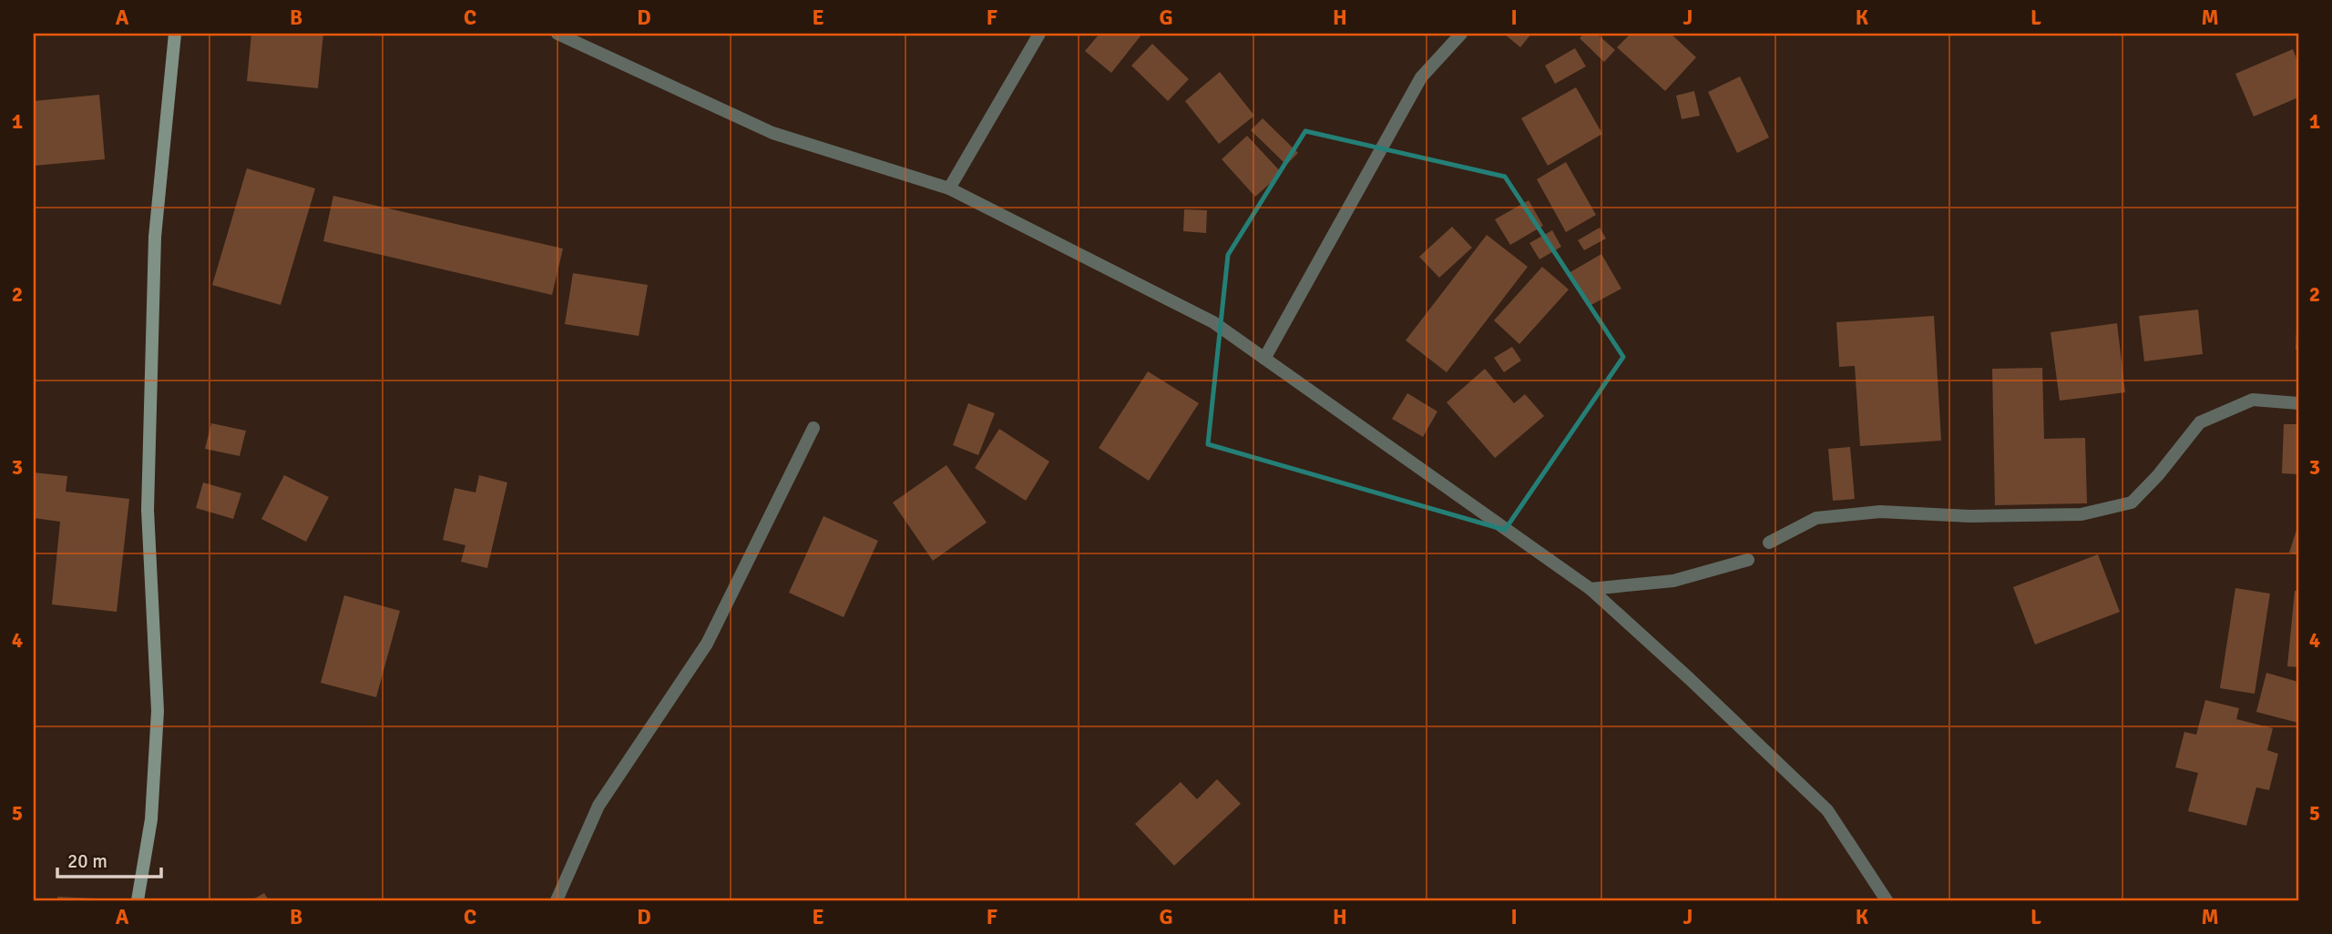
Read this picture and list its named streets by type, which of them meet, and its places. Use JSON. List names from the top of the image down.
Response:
{
  "scale_bar": "20 m",
  "grid": {
    "columns": [
      "A",
      "B",
      "C",
      "D",
      "E",
      "F",
      "G",
      "H",
      "I",
      "J",
      "K",
      "L",
      "M"
    ],
    "rows": [
      "1",
      "2",
      "3",
      "4",
      "5"
    ]
  }
}
